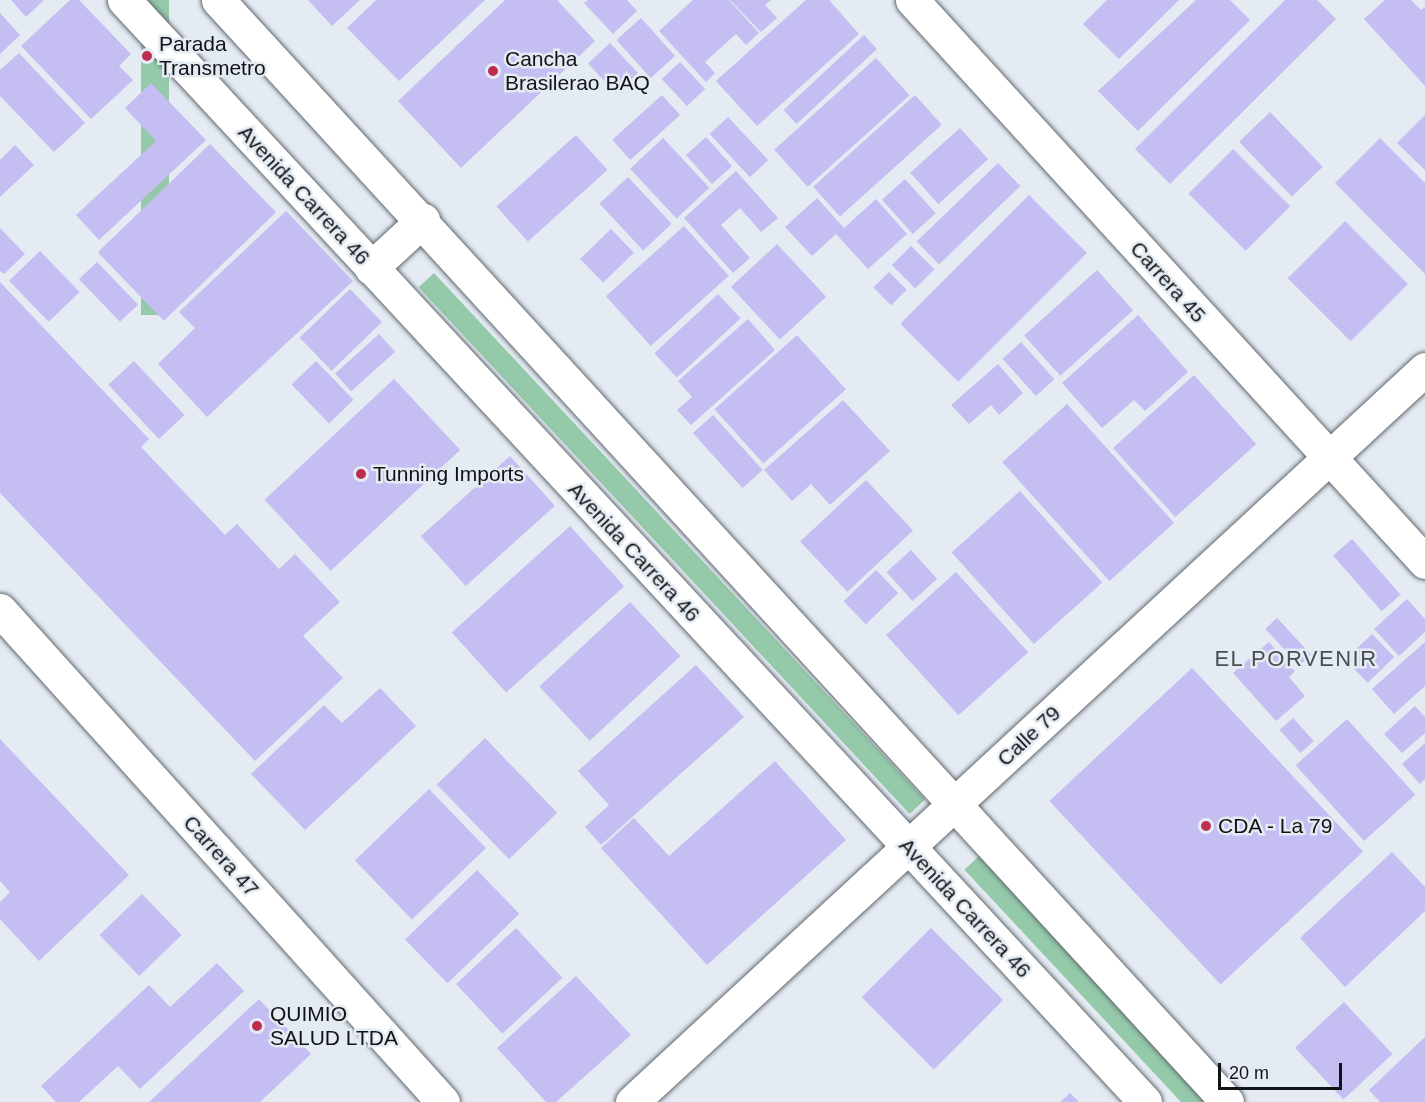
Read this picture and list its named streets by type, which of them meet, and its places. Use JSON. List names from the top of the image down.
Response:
{
  "streets": {
    "main road": [
      "Avenida Carrera 46",
      "Carrera 45",
      "Calle 79",
      "Carrera 47"
    ]
  },
  "crossings": [
    ["Avenida Carrera 46", "Calle 79"],
    ["Carrera 45", "Calle 79"]
  ],
  "districts": ["EL PORVENIR"],
  "places": [
    "Parada Transmetro",
    "Cancha Brasilerao BAQ",
    "Tunning Imports",
    "CDA - La 79",
    "QUIMIO SALUD LTDA"
  ],
  "scale_bar": "20 m"
}
